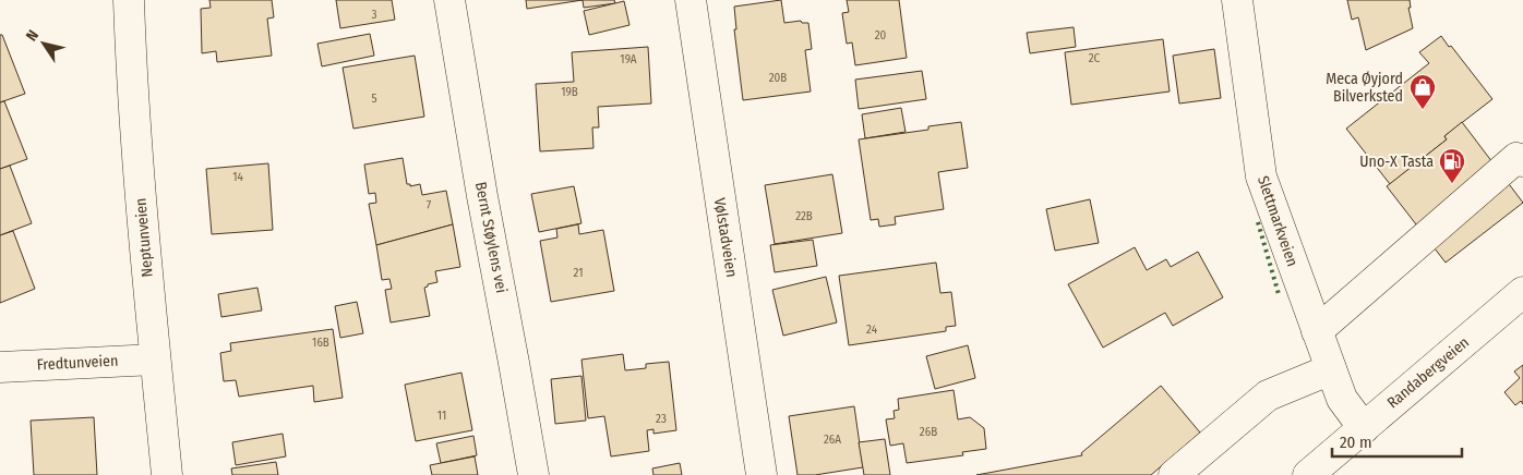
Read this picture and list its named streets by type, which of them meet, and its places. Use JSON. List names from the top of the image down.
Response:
{
  "streets": {
    "street": [
      "Slettmarkveien",
      "Neptunveien",
      "Bernt Støylens vei",
      "Vølstadveien",
      "Fredtunveien",
      "Randabergveien"
    ]
  },
  "crossings": [
    ["Slettmarkveien", "Randabergveien"],
    ["Neptunveien", "Fredtunveien"]
  ],
  "places": {
    "shop": ["Meca Øyjord Bilverksted"],
    "fuel station": ["Uno-X Tasta"]
  },
  "house_numbers": [
    "3",
    "20",
    "2C",
    "19A",
    "20B",
    "19B",
    "5",
    "14",
    "7",
    "22B",
    "21",
    "24",
    "16B",
    "11",
    "23",
    "26B",
    "26A"
  ],
  "scale_bar": "20 m",
  "north": "top left"
}
